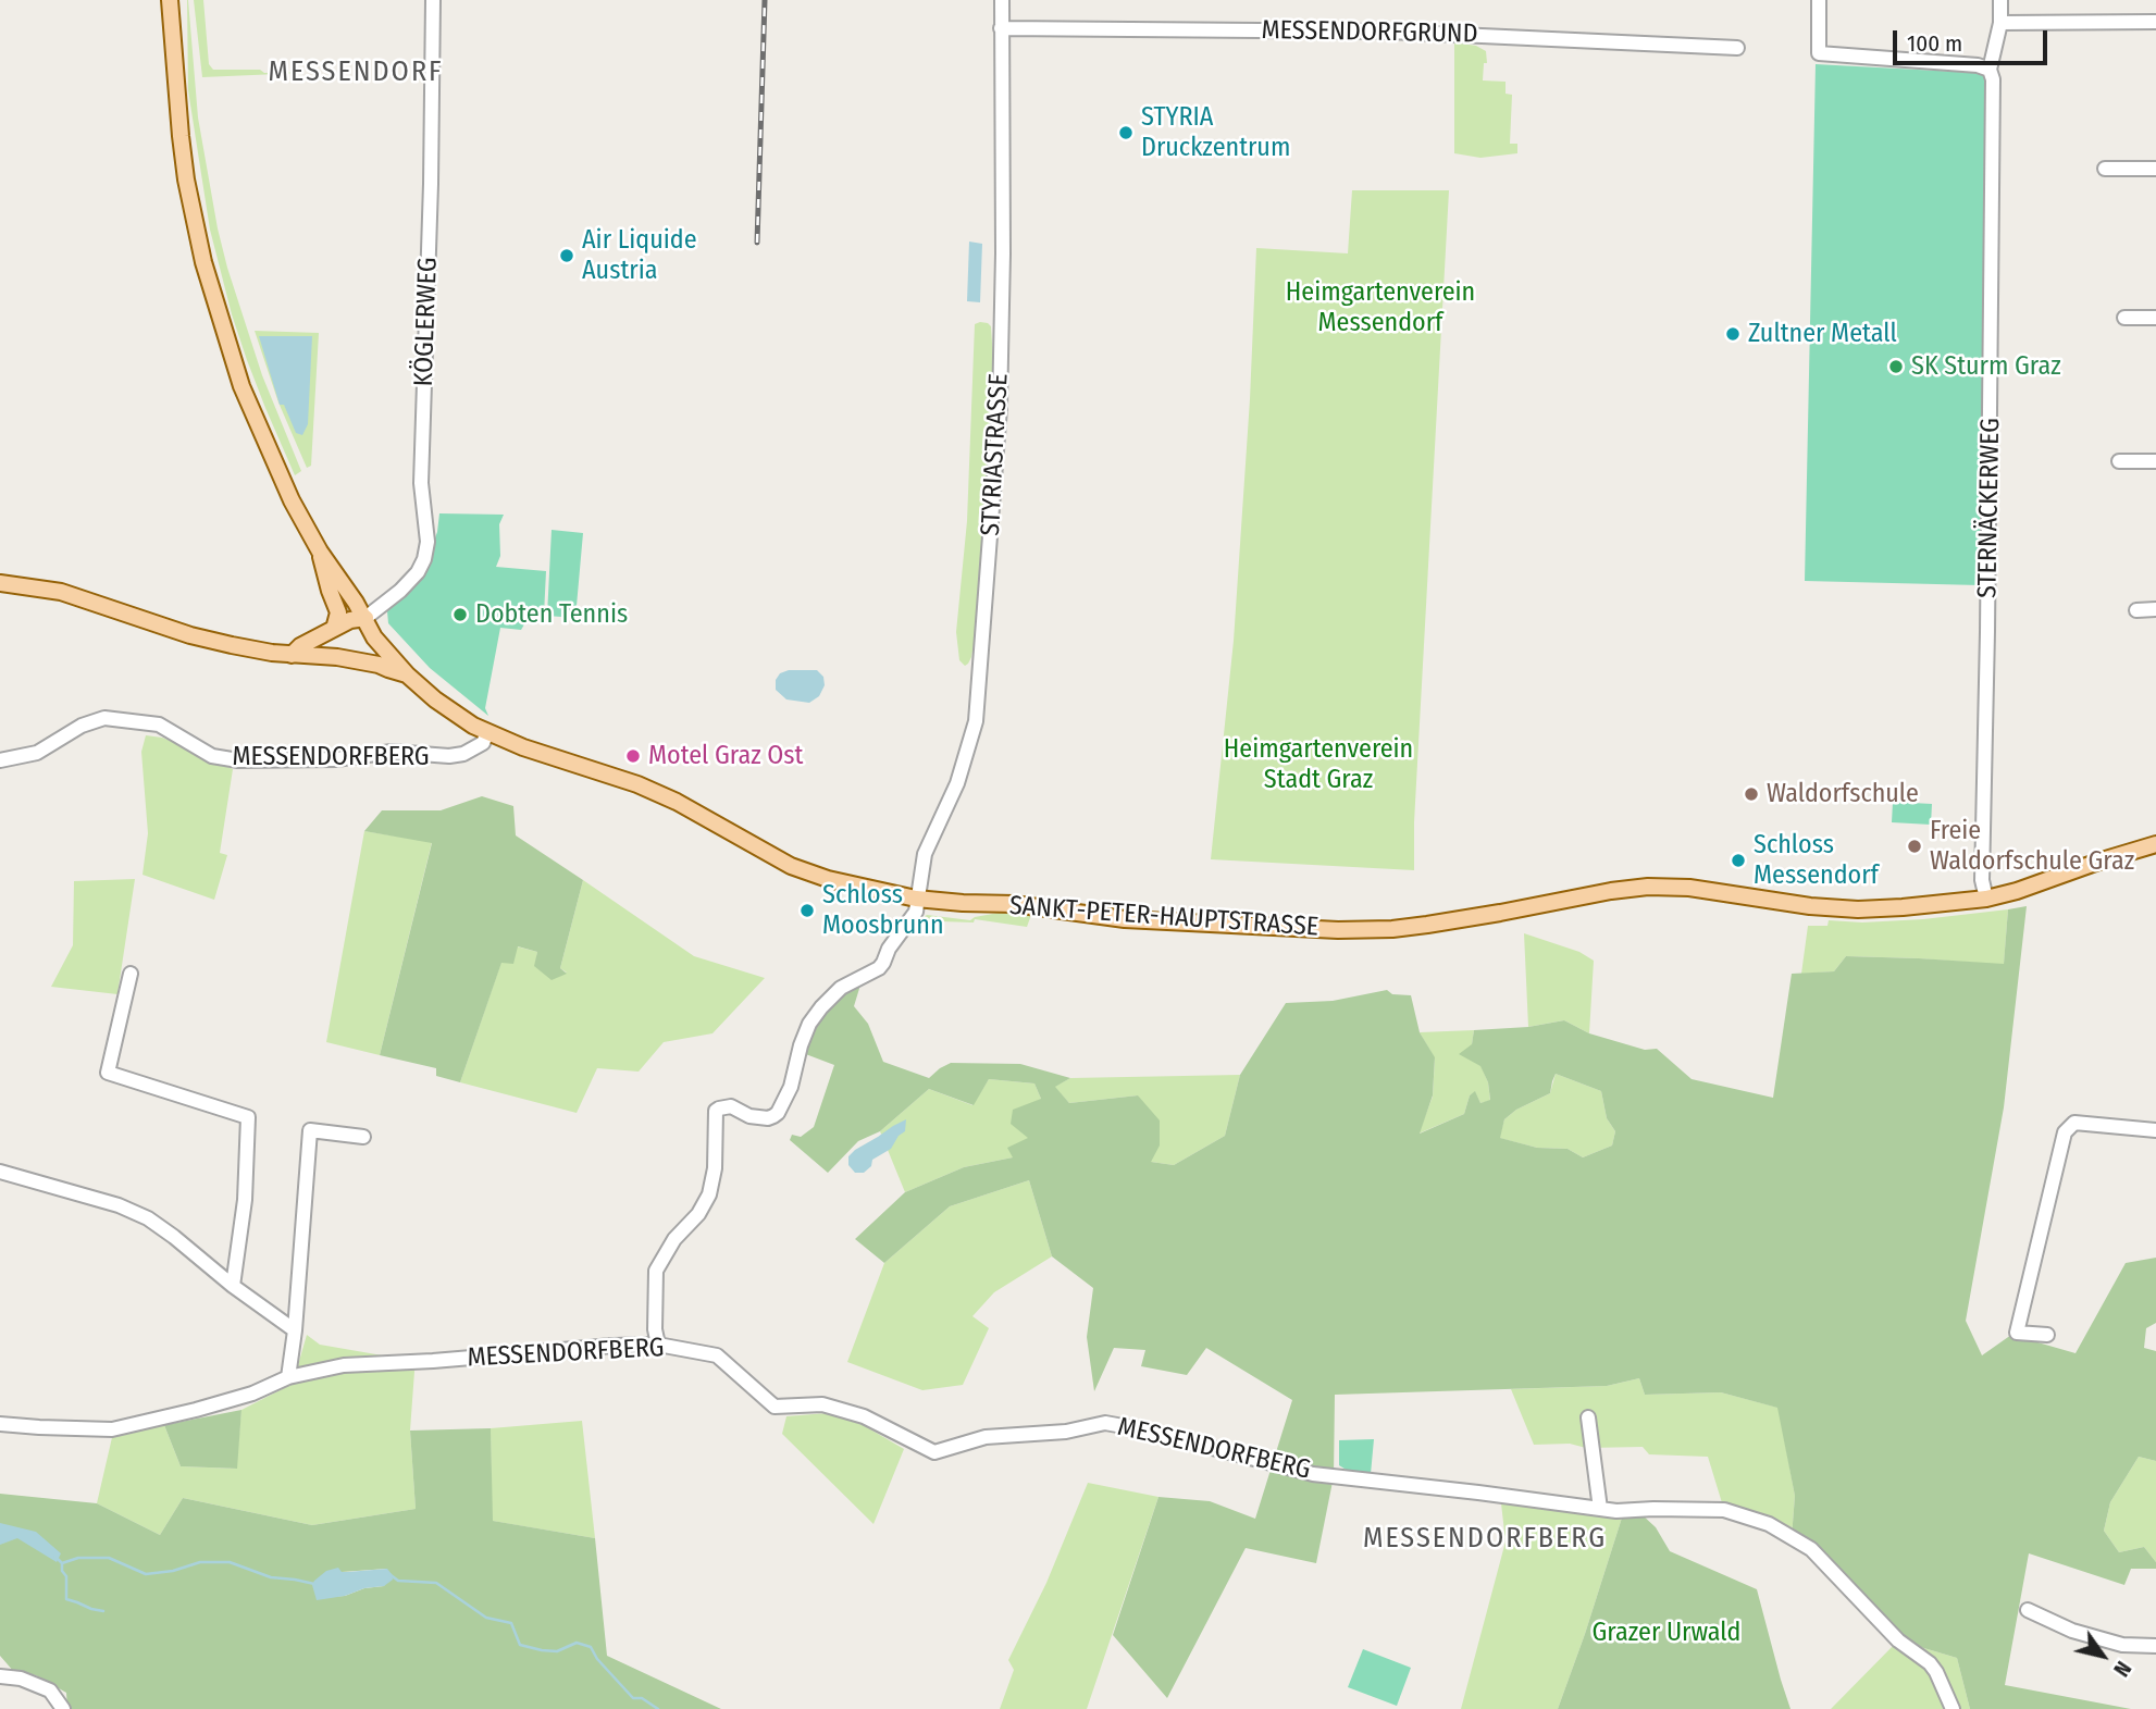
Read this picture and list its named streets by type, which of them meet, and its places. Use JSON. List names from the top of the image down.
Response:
{
  "streets": {
    "main road": ["SANKT-PETER-HAUPTSTRASSE"],
    "street": [
      "MESSENDORFGRUND",
      "KÖGLERWEG",
      "STYRIASTRASSE",
      "STERNÄCKERWEG",
      "MESSENDORFBERG"
    ]
  },
  "crossings": [
    ["MESSENDORFGRUND", "STYRIASTRASSE"],
    ["STYRIASTRASSE", "MESSENDORFBERG"],
    ["STYRIASTRASSE", "SANKT-PETER-HAUPTSTRASSE"],
    ["STERNÄCKERWEG", "SANKT-PETER-HAUPTSTRASSE"],
    ["MESSENDORFBERG", "SANKT-PETER-HAUPTSTRASSE"]
  ],
  "districts": ["MESSENDORF", "MESSENDORFBERG"],
  "parks": ["Heimgartenverein Messendorf", "Heimgartenverein Stadt Graz", "Grazer Urwald"],
  "places": [
    "STYRIA Druckzentrum",
    "Air Liquide Austria",
    "Zultner Metall",
    "SK Sturm Graz",
    "Dobten Tennis",
    "Motel Graz Ost",
    "Waldorfschule",
    "Freie Waldorfschule Graz",
    "Schloss Messendorf",
    "Schloss Moosbrunn"
  ],
  "scale_bar": "100 m",
  "north": "bottom right"
}
